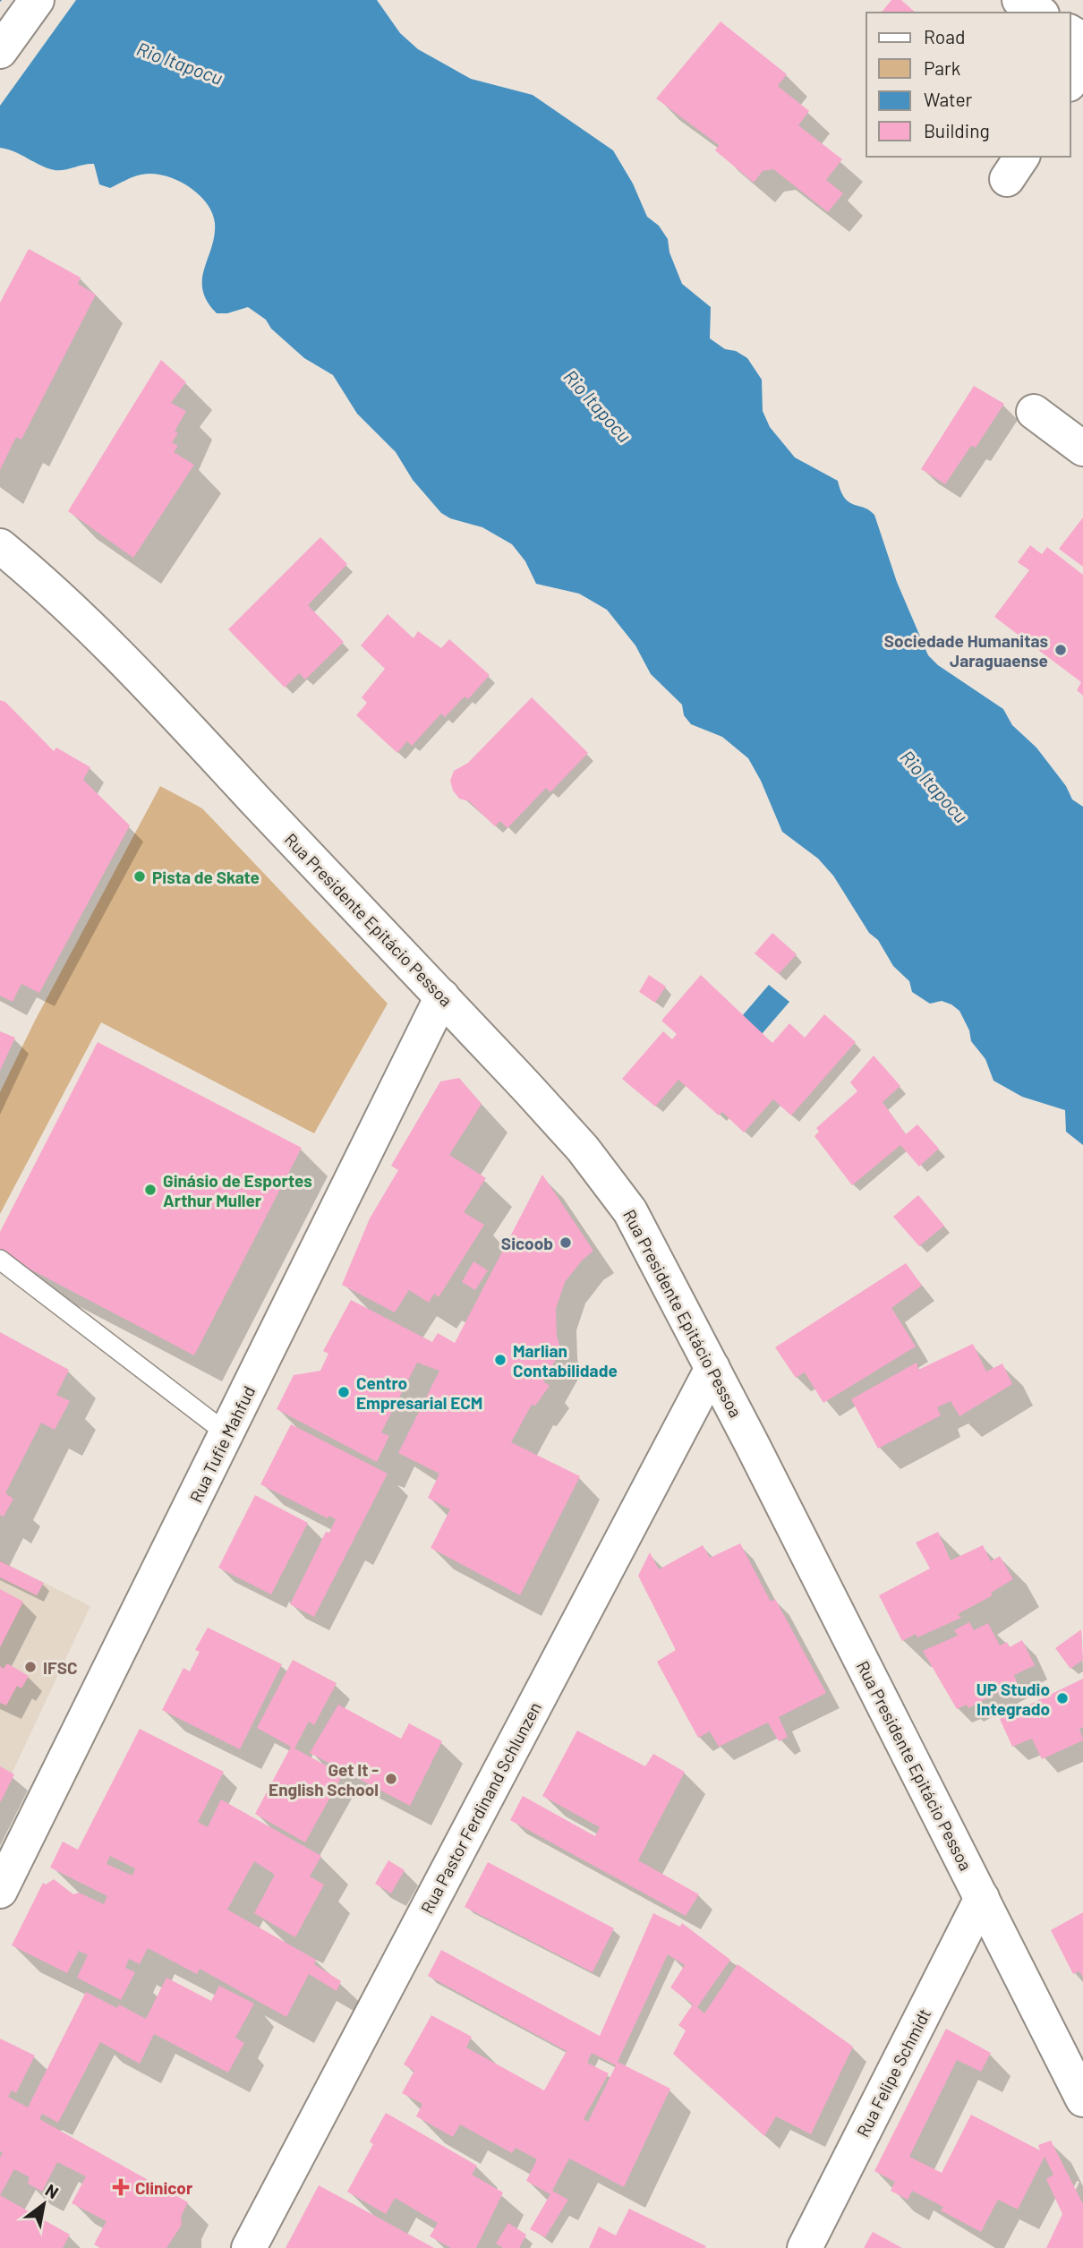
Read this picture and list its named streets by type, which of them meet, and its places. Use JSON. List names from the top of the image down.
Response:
{
  "streets": {
    "main road": [
      "Rua Presidente Epitácio Pessoa",
      "Rua Tufie Mahfud",
      "Rua Pastor Ferdinand Schlunzen",
      "Rua Felipe Schmidt"
    ]
  },
  "crossings": [
    ["Rua Presidente Epitácio Pessoa", "Rua Tufie Mahfud"],
    ["Rua Presidente Epitácio Pessoa", "Rua Pastor Ferdinand Schlunzen"],
    ["Rua Presidente Epitácio Pessoa", "Rua Felipe Schmidt"]
  ],
  "water": ["Rio Itapocu"],
  "places": {
    "other": [
      "Sociedade Humanitas Jaraguaense",
      "Pista de Skate",
      "Ginásio de Esportes Arthur Muller",
      "Sicoob",
      "Marlian Contabilidade",
      "Centro Empresarial ECM",
      "IFSC",
      "UP Studio Integrado",
      "Get It - English School"
    ],
    "health": ["Clinicor"]
  },
  "legend": [
    "Road",
    "Park",
    "Water",
    "Building"
  ],
  "north": "top right"
}
